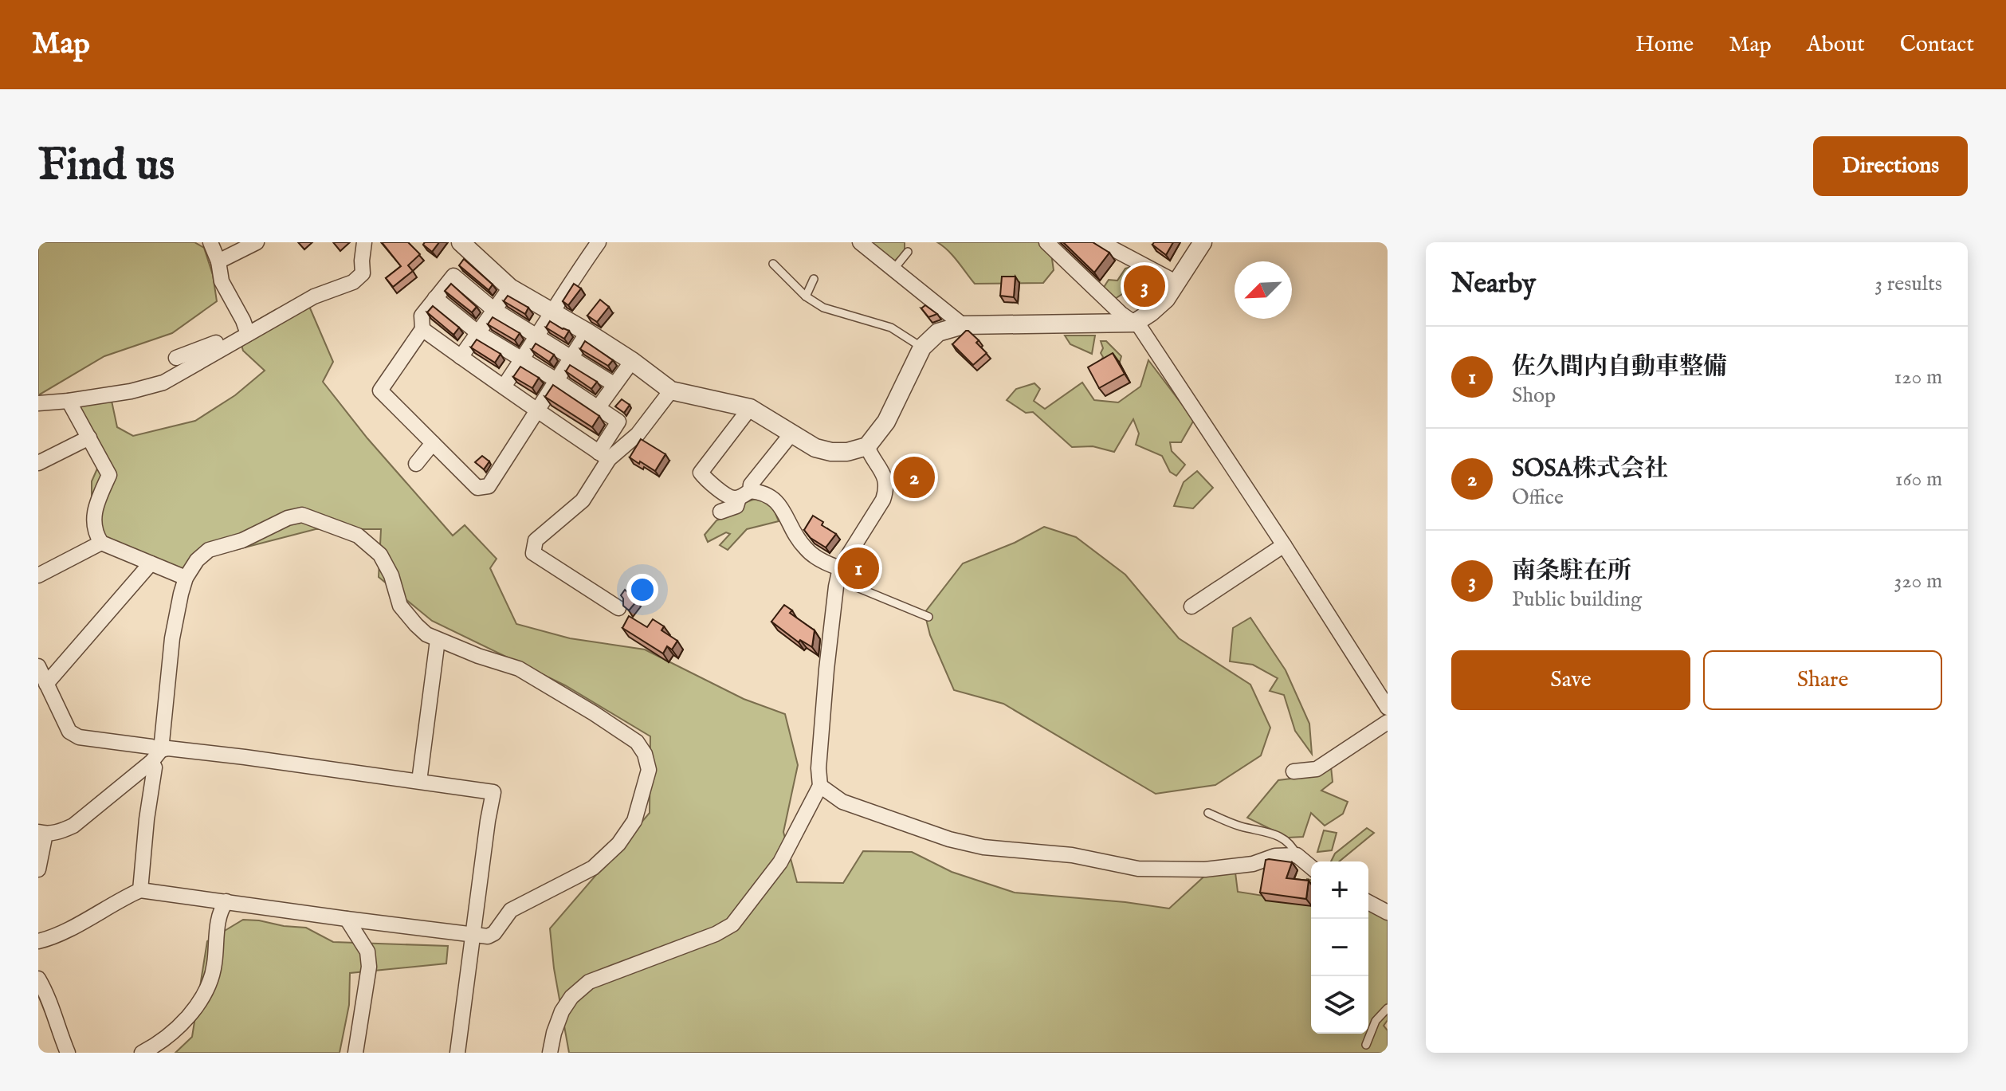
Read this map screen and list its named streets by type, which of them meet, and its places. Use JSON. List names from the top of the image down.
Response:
{
  "north": "bottom left",
  "page": {
    "header": "Map",
    "nav": [
      "Home",
      "Map",
      "About",
      "Contact"
    ],
    "buttons": [
      "Directions",
      ["Save", "Share"]
    ],
    "title": "Find us",
    "heading": ["Nearby", "3 results"],
    "pins": ["3", "2", "1"],
    "list": [
      {
        "mark": "1",
        "name": "佐久間内自動車整備",
        "note": "Shop",
        "value": "120 m"
      },
      {
        "mark": "2",
        "name": "SOSA株式会社",
        "note": "Office",
        "value": "160 m"
      },
      {
        "mark": "3",
        "name": "南条駐在所",
        "note": "Public building",
        "value": "320 m"
      }
    ],
    "map_buttons": ["+", "−"]
  }
}
